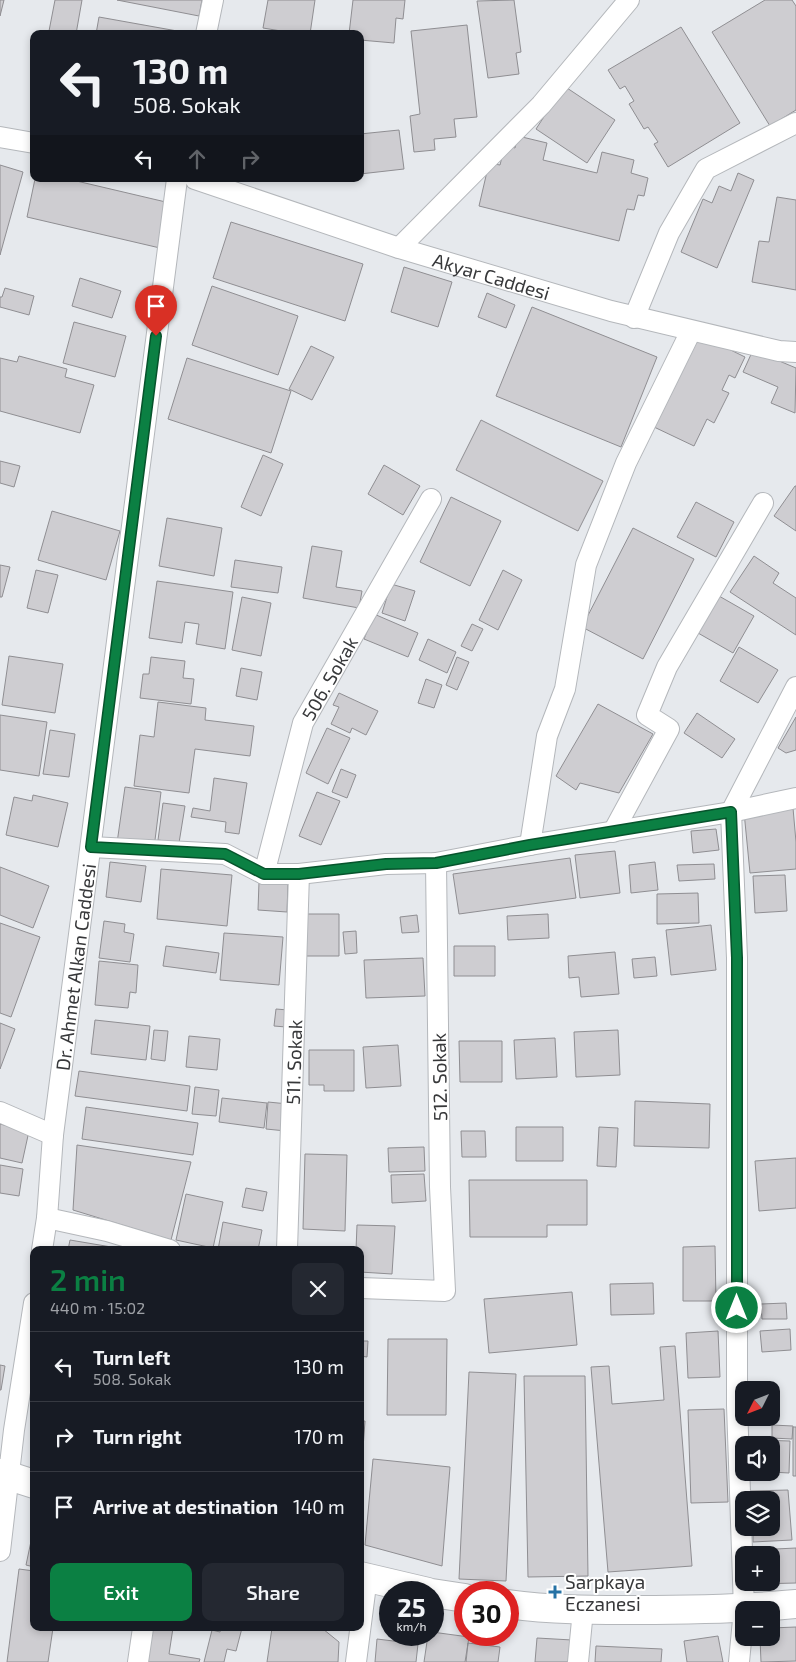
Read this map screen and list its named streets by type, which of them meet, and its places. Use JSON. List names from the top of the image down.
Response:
{
  "streets": {
    "street": [
      "Akyar Caddesi",
      "506. Sokak",
      "Dr. Ahmet Alkan Caddesi",
      "511. Sokak",
      "512. Sokak"
    ]
  },
  "places": {
    "health": ["Sarpkaya Eczanesi"]
  },
  "north": "bottom left",
  "page": {
    "turn": ["130 m", "508. Sokak"],
    "heading": ["2 min", "440 m · 15:02"],
    "list": [
      {
        "name": "Turn left",
        "note": "508. Sokak",
        "value": "130 m"
      },
      {
        "name": "Turn right",
        "value": "170 m"
      },
      {
        "name": "Arrive at destination",
        "value": "140 m"
      }
    ],
    "map_buttons": ["+", "−"],
    "buttons": ["Exit", "Share"],
    "speed": "25 km/h",
    "limit": "30"
  }
}
